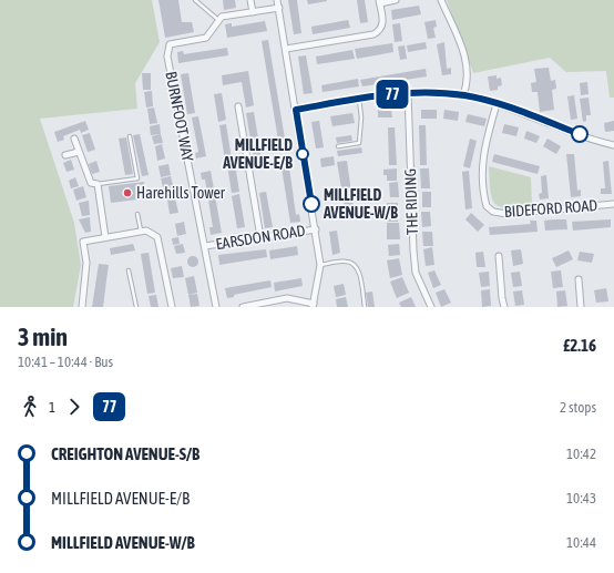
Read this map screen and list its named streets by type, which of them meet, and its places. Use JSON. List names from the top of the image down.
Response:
{
  "streets": {
    "street": [
      "BURNFOOT WAY",
      "THE RIDING",
      "BIDEFORD ROAD",
      "EARSDON ROAD"
    ]
  },
  "crossings": [
    ["BURNFOOT WAY", "EARSDON ROAD"]
  ],
  "places": ["MILLFIELD AVENUE-E/B", "Harehills Tower", "MILLFIELD AVENUE-W/B"],
  "lines": ["bus line 77"],
  "page": {
    "on_map": "77",
    "heading": ["3 min", "10:41 – 10:44 · Bus", "£2.16"],
    "legs": ["1", "77", "2 stops"],
    "list": [
      {
        "name": "CREIGHTON AVENUE-S/B",
        "value": "10:42"
      },
      {
        "name": "MILLFIELD AVENUE-E/B",
        "value": "10:43"
      },
      {
        "name": "MILLFIELD AVENUE-W/B",
        "value": "10:44"
      }
    ]
  }
}
